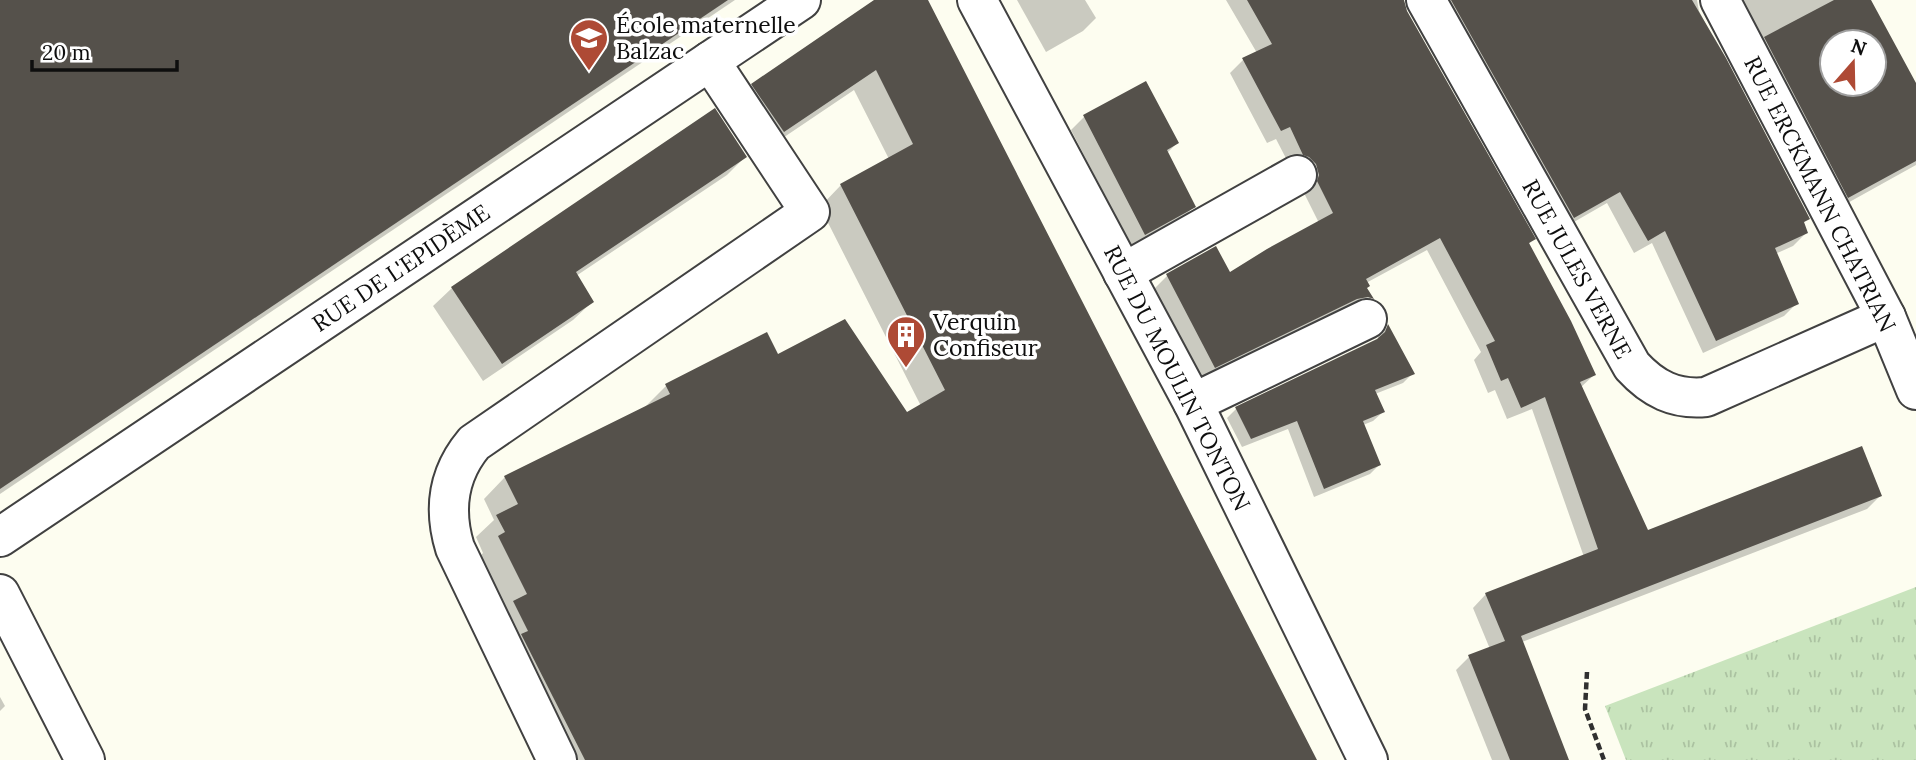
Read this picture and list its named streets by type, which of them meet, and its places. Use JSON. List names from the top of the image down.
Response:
{
  "streets": {
    "street": [
      "RUE ERCKMANN CHATRIAN",
      "RUE DE L'EPIDÈME",
      "RUE JULES VERNE",
      "RUE DU MOULIN TONTON"
    ]
  },
  "crossings": [
    ["RUE ERCKMANN CHATRIAN", "RUE JULES VERNE"]
  ],
  "places": {
    "school or university": ["École maternelle Balzac"],
    "building": ["Verquin Confiseur"]
  },
  "scale_bar": "20 m",
  "north": "top"
}
